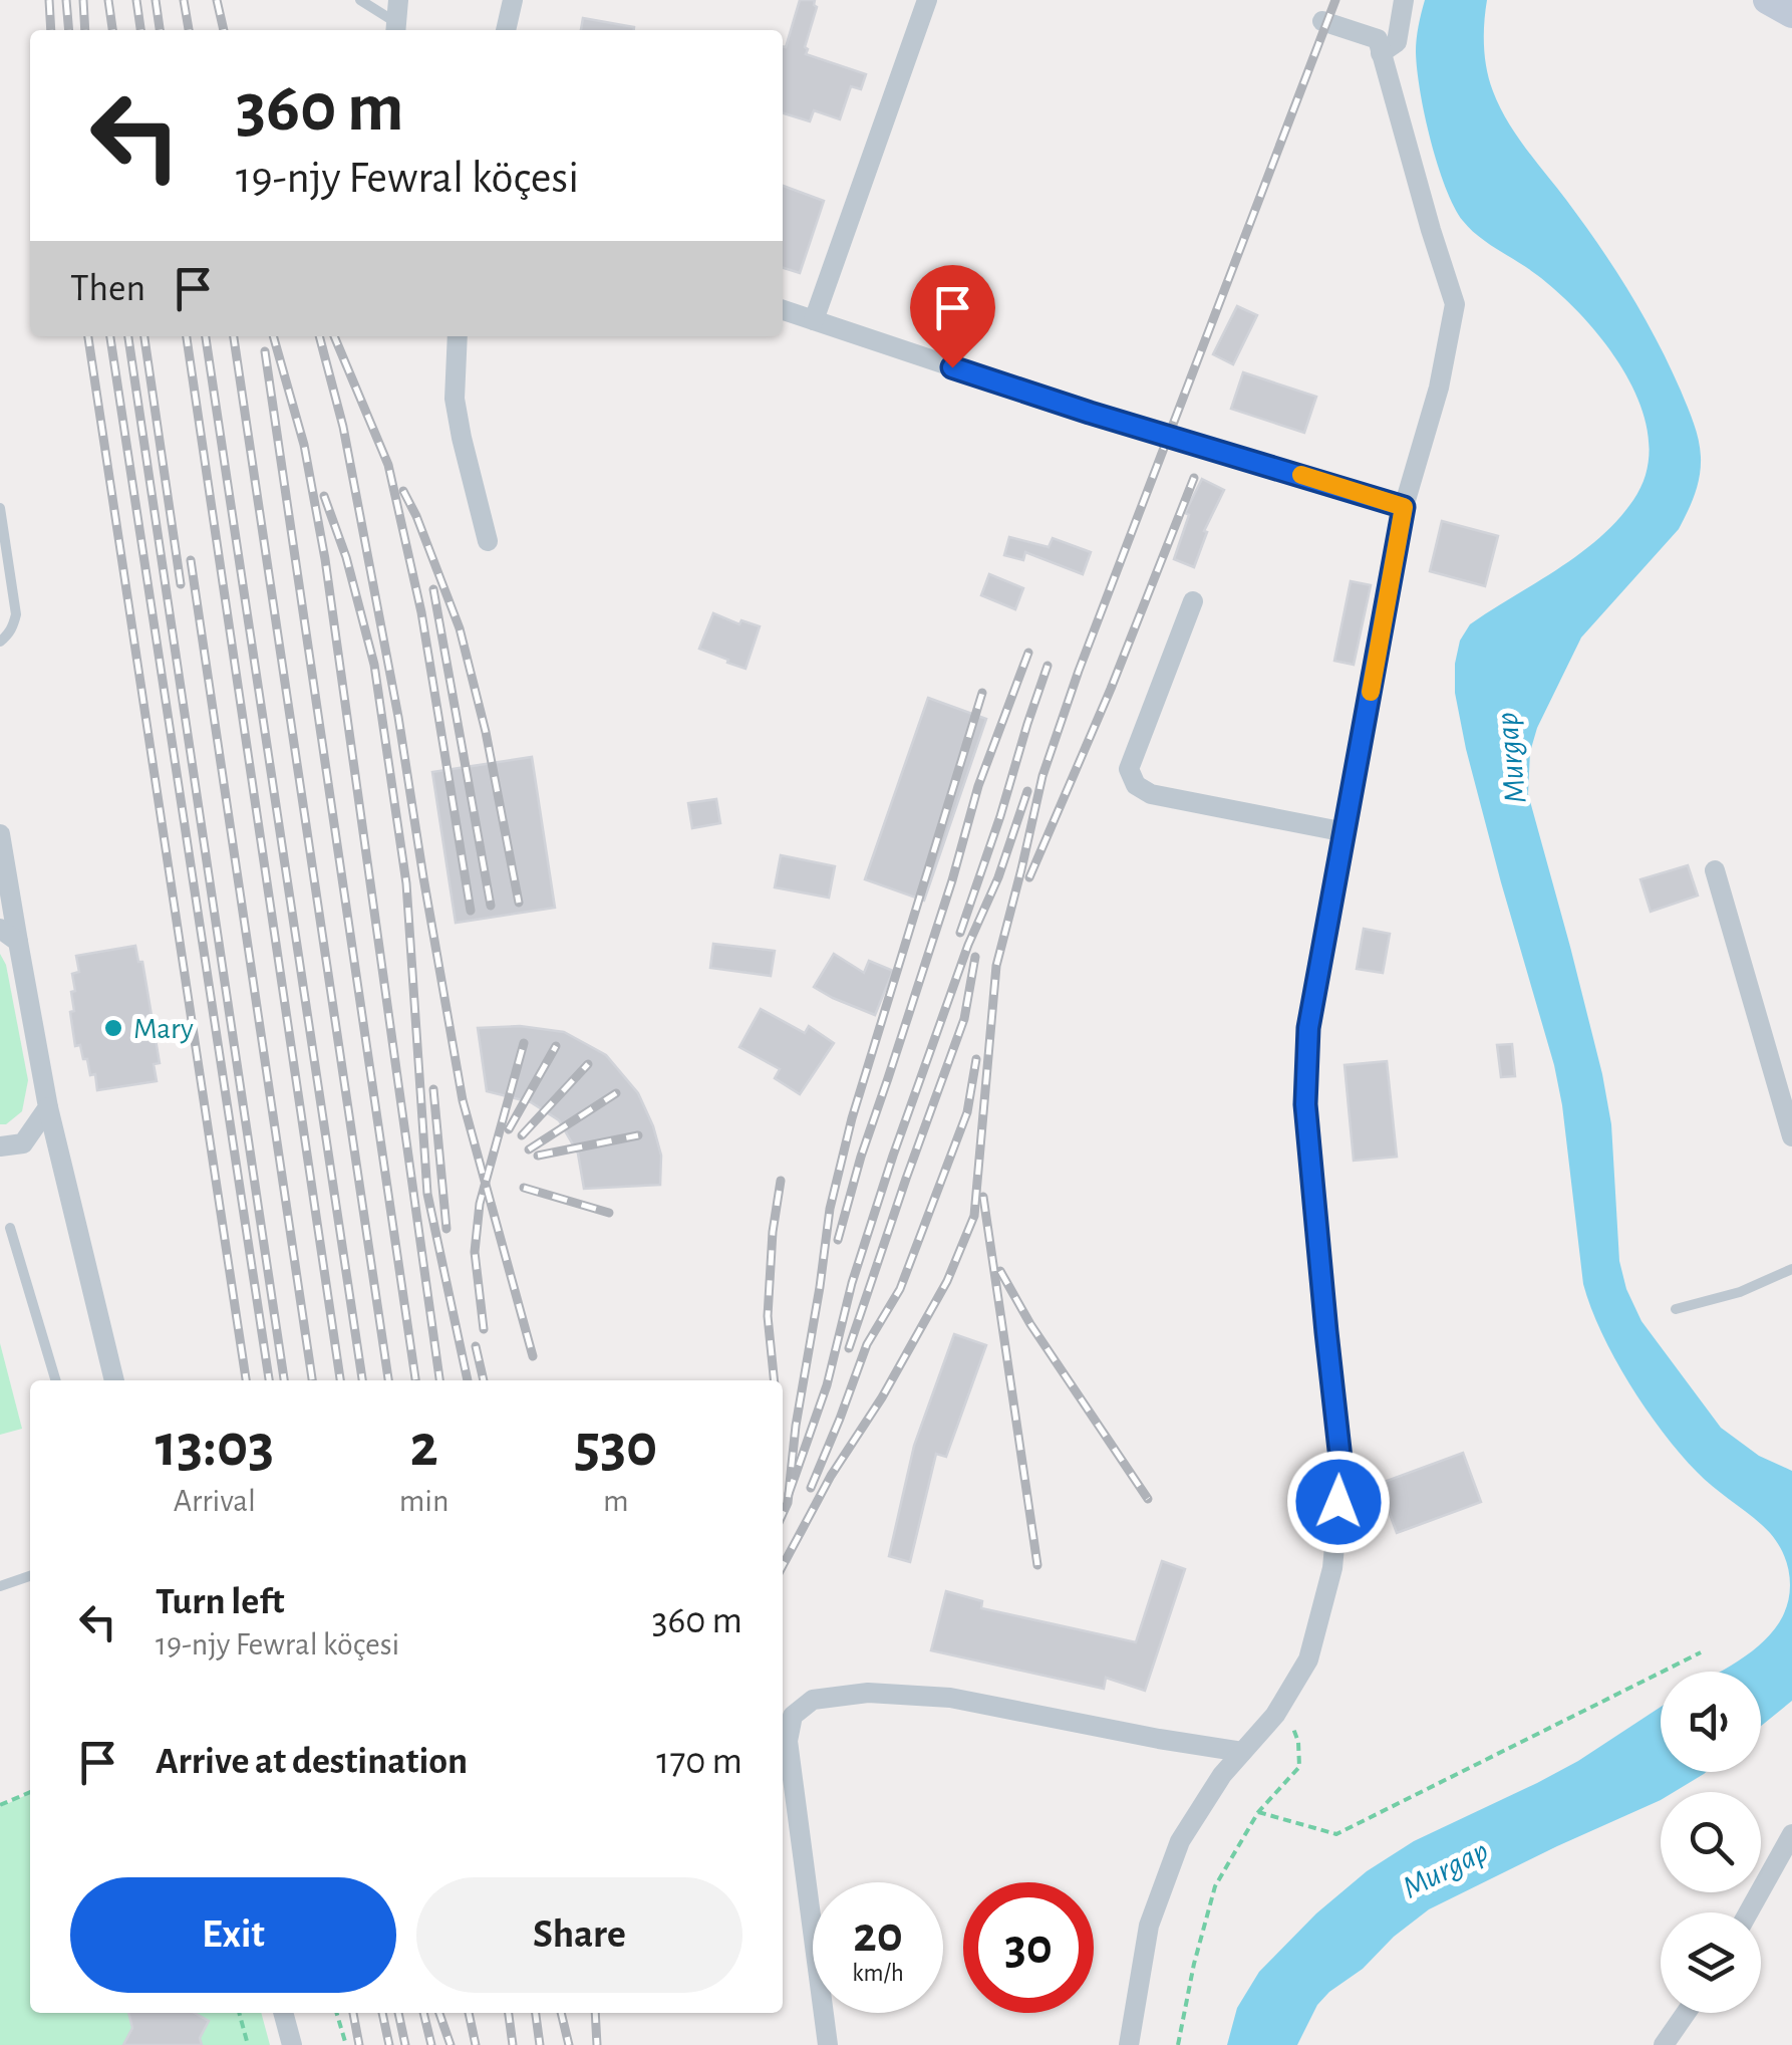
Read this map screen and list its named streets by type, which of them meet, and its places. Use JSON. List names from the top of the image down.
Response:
{
  "water": ["Murgap"],
  "places": ["Mary"],
  "page": {
    "turn": ["360 m", "19-njy Fewral köçesi"],
    "then": "Then",
    "eta": [
      "13:03",
      "Arrival",
      "2",
      "min",
      "530",
      "m"
    ],
    "list": [
      {
        "name": "Turn left",
        "note": "19-njy Fewral köçesi",
        "value": "360 m"
      },
      {
        "name": "Arrive at destination",
        "value": "170 m"
      }
    ],
    "buttons": ["Exit", "Share"],
    "speed": "20 km/h",
    "limit": "30"
  }
}
